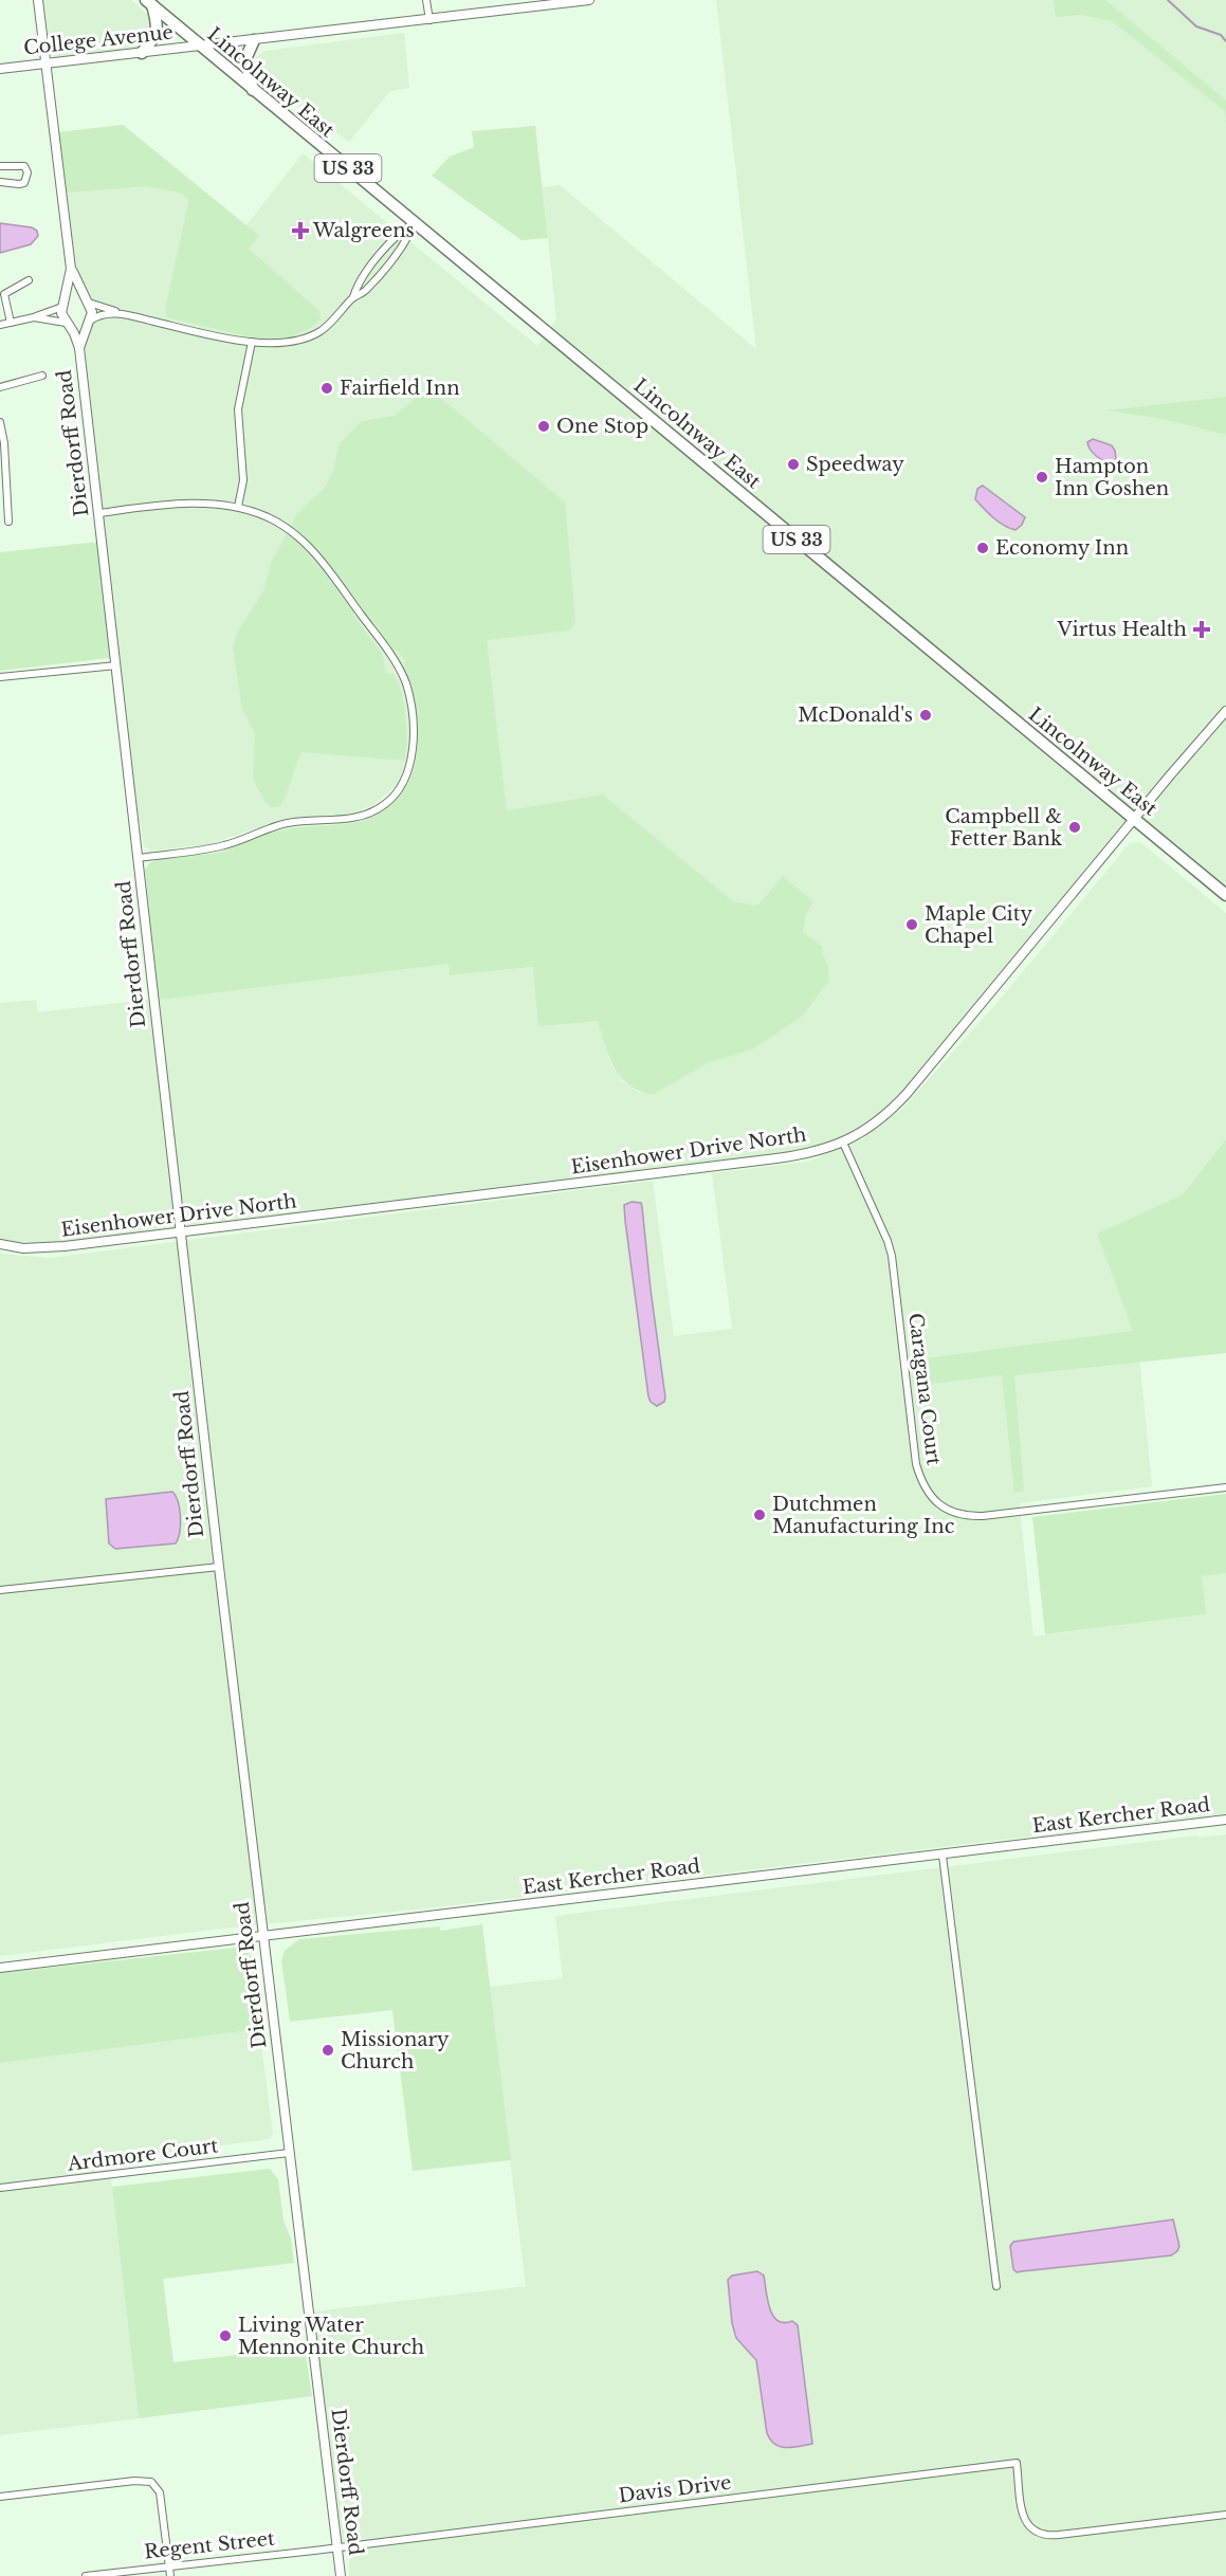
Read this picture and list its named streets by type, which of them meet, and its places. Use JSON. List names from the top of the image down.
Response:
{
  "streets": {
    "highway": ["Lincolnway East", "US 33"],
    "street": [
      "College Avenue",
      "Dierdorff Road",
      "Eisenhower Drive North",
      "Caragana Court",
      "East Kercher Road",
      "Ardmore Court",
      "Davis Drive",
      "Regent Street"
    ]
  },
  "crossings": [
    ["College Avenue", "Lincolnway East"],
    ["College Avenue", "Dierdorff Road"],
    ["Lincolnway East", "Eisenhower Drive North"],
    ["Dierdorff Road", "Eisenhower Drive North"],
    ["Dierdorff Road", "East Kercher Road"],
    ["Dierdorff Road", "Ardmore Court"],
    ["Dierdorff Road", "Davis Drive"],
    ["Dierdorff Road", "Regent Street"],
    ["Eisenhower Drive North", "Caragana Court"],
    ["Davis Drive", "Regent Street"]
  ],
  "places": {
    "health": ["Walgreens", "Virtus Health"],
    "other": [
      "Fairfield Inn",
      "One Stop",
      "Speedway",
      "Hampton Inn Goshen",
      "Economy Inn",
      "McDonald's",
      "Campbell & Fetter Bank",
      "Maple City Chapel",
      "Dutchmen Manufacturing Inc",
      "Missionary Church",
      "Living Water Mennonite Church"
    ]
  }
}
